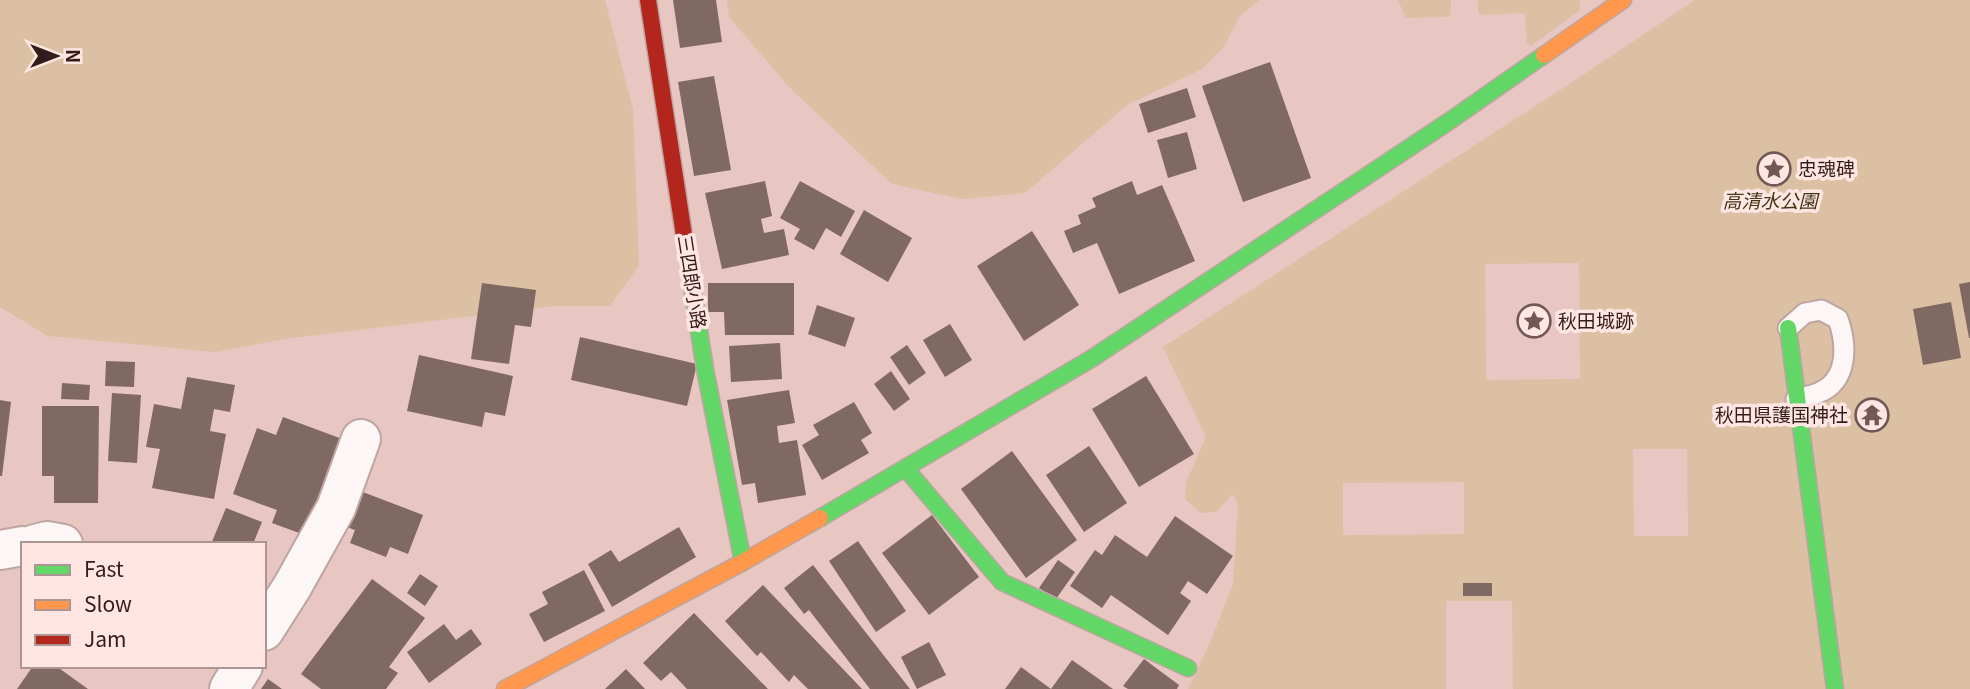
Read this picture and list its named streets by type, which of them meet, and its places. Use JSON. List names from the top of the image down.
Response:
{
  "streets": {
    "street": ["三四郎小路"]
  },
  "parks": ["高清水公園"],
  "places": {
    "place": ["忠魂碑", "秋田城跡"],
    "temple": ["秋田県護国神社"]
  },
  "legend": ["Fast", "Slow", "Jam"],
  "north": "right"
}
